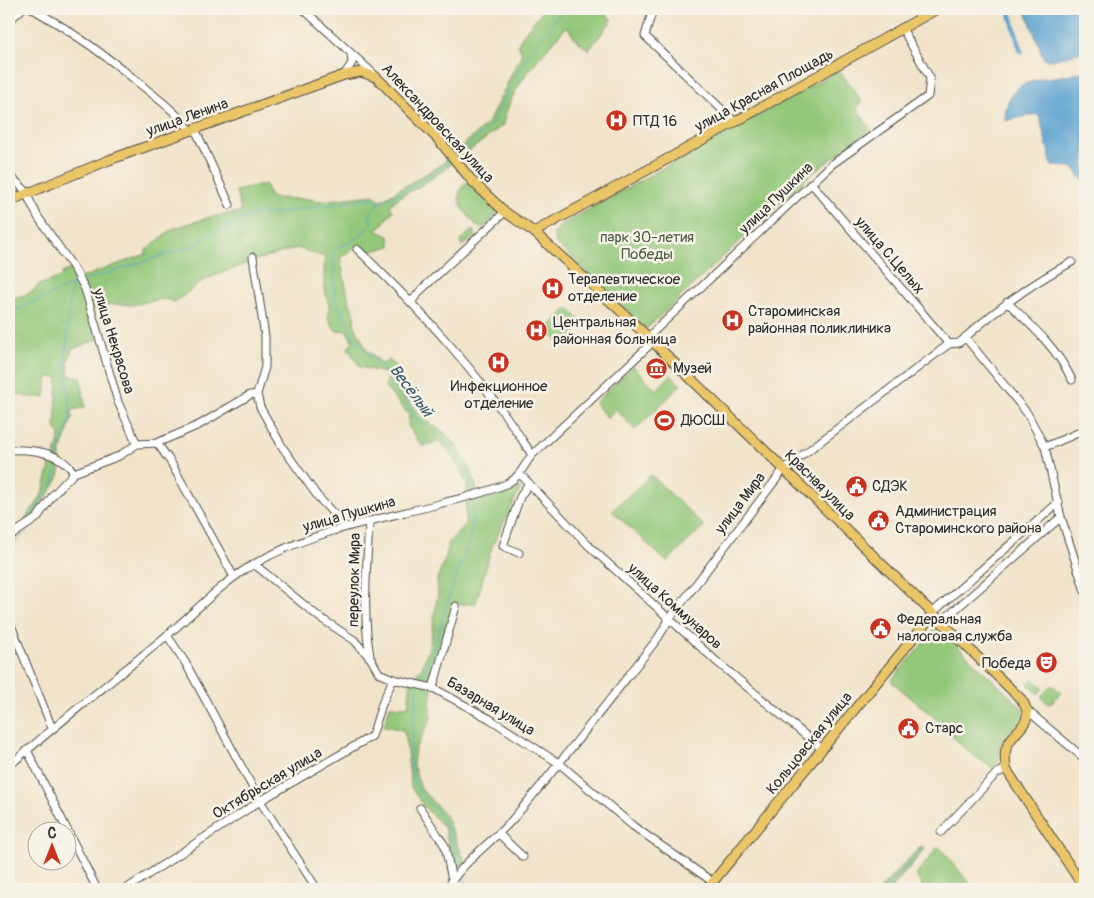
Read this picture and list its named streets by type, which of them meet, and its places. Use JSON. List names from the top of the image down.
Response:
{
  "streets": {
    "main road": [
      "улица Красная Площадь",
      "улица Ленина",
      "Александровская улица",
      "Красная улица",
      "Кольцовская улица"
    ],
    "street": [
      "улица Пушкина",
      "улица С.Целых",
      "улица Некрасова",
      "улица Мира",
      "переулок Мира",
      "улица Коммунаров",
      "Базарная улица",
      "Октябрьская улица"
    ]
  },
  "crossings": [
    ["улица Красная Площадь", "Александровская улица"],
    ["улица Красная Площадь", "улица Пушкина"],
    ["улица Красная Площадь", "Красная улица"],
    ["улица Ленина", "Александровская улица"],
    ["улица Ленина", "улица Некрасова"],
    ["Александровская улица", "Красная улица"],
    ["улица Пушкина", "улица С.Целых"],
    ["улица Пушкина", "Красная улица"],
    ["улица Пушкина", "переулок Мира"],
    ["улица Пушкина", "улица Коммунаров"],
    ["улица Пушкина", "Базарная улица"],
    ["улица С.Целых", "улица Мира"],
    ["Красная улица", "улица Мира"],
    ["Красная улица", "Кольцовская улица"],
    ["улица Мира", "улица Коммунаров"],
    ["улица Мира", "Базарная улица"],
    ["переулок Мира", "Базарная улица"],
    ["улица Коммунаров", "Кольцовская улица"],
    ["Базарная улица", "Кольцовская улица"],
    ["Базарная улица", "Октябрьская улица"]
  ],
  "water": ["Весёлый"],
  "parks": ["парк 30-летия Победы"],
  "places": {
    "hospital": [
      "ПТД 16",
      "Терапевтическое отделение",
      "Староминская районная поликлиника",
      "Центральная районная больница",
      "Инфекционное отделение"
    ],
    "museum": ["Музей"],
    "sports": ["ДЮСШ"],
    "public building": [
      "СДЭК",
      "Администрация Староминского района",
      "Федеральная налоговая служба",
      "Старс"
    ],
    "theatre": ["Победа"]
  },
  "north": "top"
}
